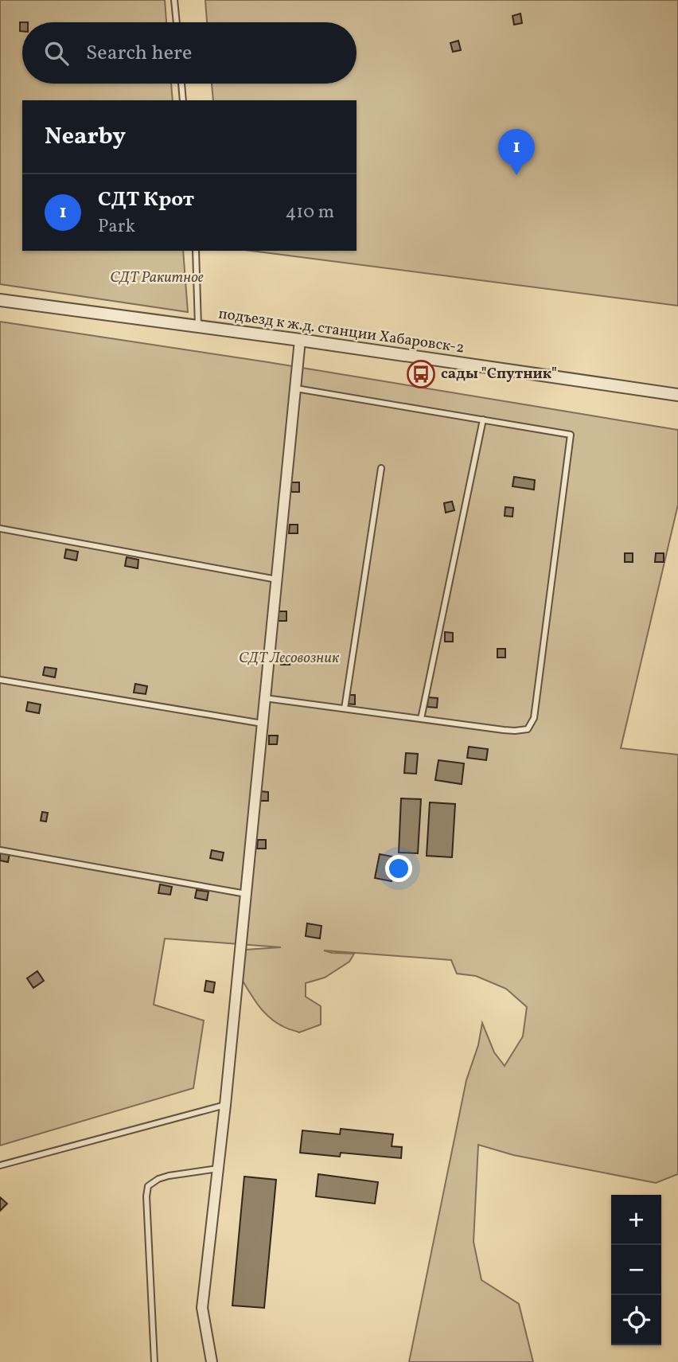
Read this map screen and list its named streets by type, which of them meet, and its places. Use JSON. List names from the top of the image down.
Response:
{
  "streets": {
    "street": ["подъезд к ж.д. станции Хабаровск-2"]
  },
  "parks": ["СДТ Ракитное", "СДТ Лесовозник"],
  "places": {
    "bus stop": ["сады \"Спутник\""]
  },
  "page": {
    "search": "Search here",
    "heading": "Nearby",
    "pins": "1",
    "list": [
      {
        "mark": "1",
        "name": "СДТ Крот",
        "note": "Park",
        "value": "410 m"
      }
    ],
    "map_buttons": ["+", "−"]
  }
}
